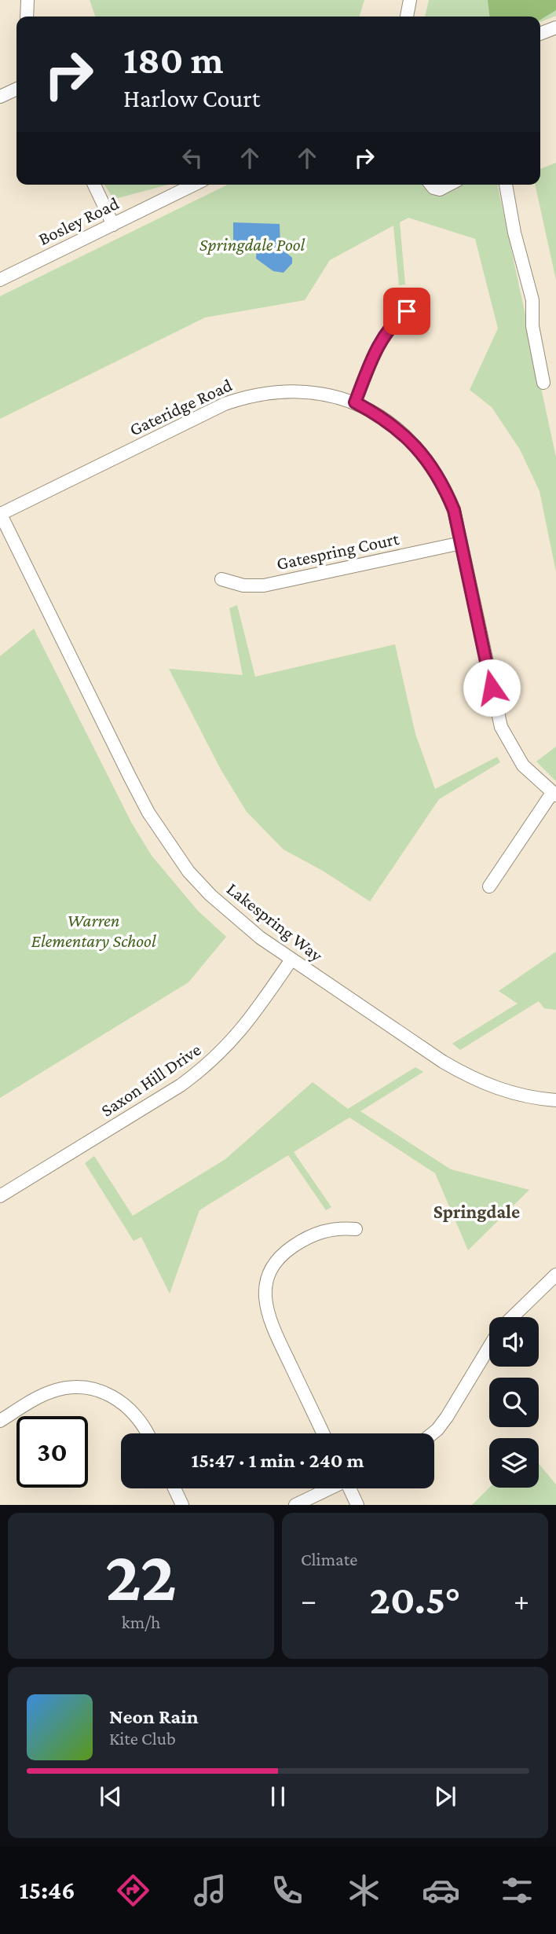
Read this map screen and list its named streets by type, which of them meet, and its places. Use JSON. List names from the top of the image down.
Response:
{
  "streets": {
    "street": [
      "Bosley Road",
      "Gateridge Road",
      "Gatespring Court",
      "Lakespring Way",
      "Saxon Hill Drive"
    ]
  },
  "crossings": [
    ["Gateridge Road", "Gatespring Court"],
    ["Gateridge Road", "Lakespring Way"],
    ["Lakespring Way", "Saxon Hill Drive"]
  ],
  "districts": ["Springdale"],
  "parks": ["Springdale Pool", "Warren Elementary School"],
  "page": {
    "turn": ["180 m", "Harlow Court"],
    "limit": "30",
    "trip": "15:47 · 1 min · 240 m",
    "tile": [
      ["22", "km/h"],
      "Climate"
    ],
    "heat": ["−", "20.5°", "+"],
    "song": ["Neon Rain", "Kite Club"],
    "tabs": "15:46"
  }
}
